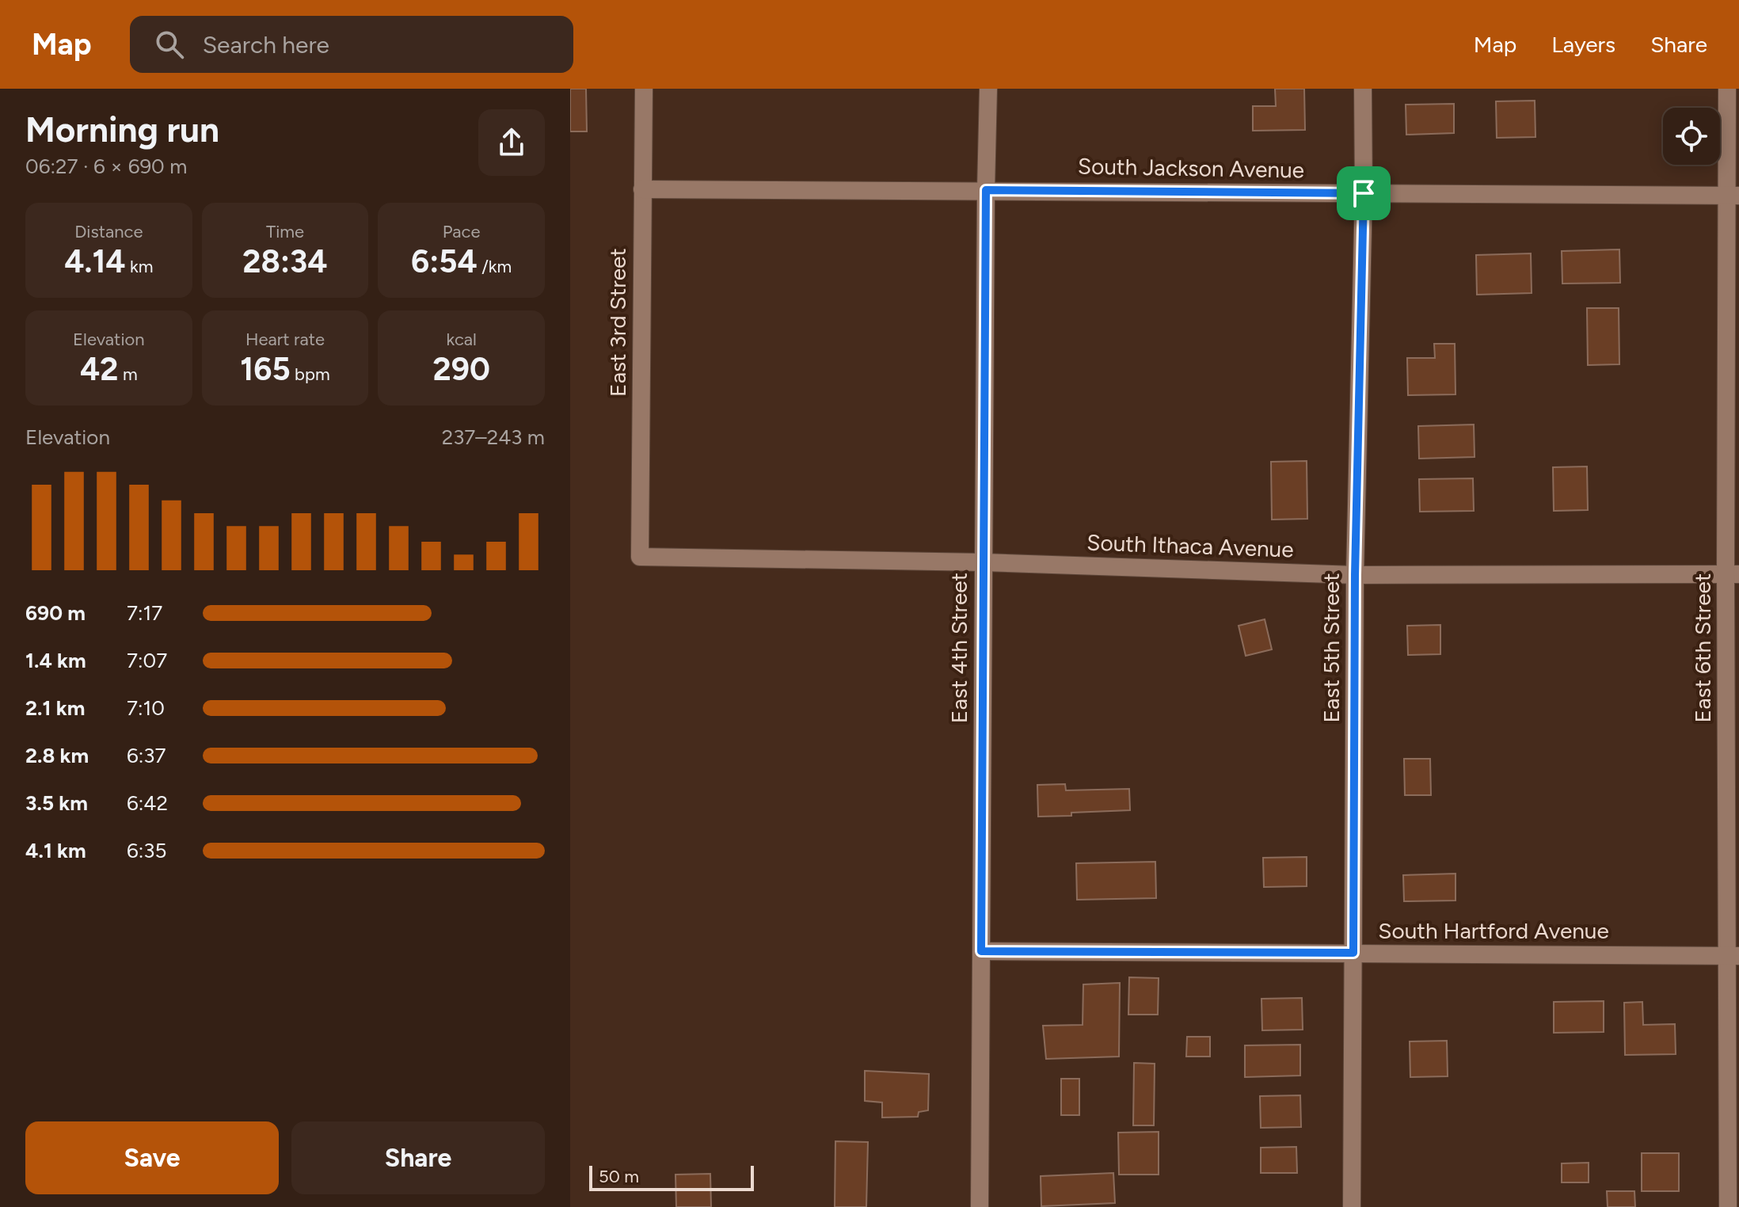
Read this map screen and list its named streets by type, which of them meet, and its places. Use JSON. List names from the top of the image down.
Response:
{
  "streets": {
    "street": [
      "South Jackson Avenue",
      "East 3rd Street",
      "South Ithaca Avenue",
      "East 4th Street",
      "East 5th Street",
      "East 6th Street",
      "South Hartford Avenue"
    ]
  },
  "crossings": [
    ["South Jackson Avenue", "East 3rd Street"],
    ["South Jackson Avenue", "East 4th Street"],
    ["South Jackson Avenue", "East 5th Street"],
    ["South Jackson Avenue", "East 6th Street"],
    ["East 3rd Street", "South Ithaca Avenue"],
    ["South Ithaca Avenue", "East 4th Street"],
    ["South Ithaca Avenue", "East 5th Street"],
    ["South Ithaca Avenue", "East 6th Street"],
    ["East 4th Street", "South Hartford Avenue"],
    ["East 5th Street", "South Hartford Avenue"],
    ["East 6th Street", "South Hartford Avenue"]
  ],
  "scale_bar": "50 m",
  "page": {
    "header": "Map",
    "search": "Search here",
    "nav": ["Map", "Layers", "Share"],
    "heading": ["Morning run", "06:27 · 6 × 690 m"],
    "stats": [
      ["Distance", "4.14 km"],
      ["Time", "28:34"],
      ["Pace", "6:54 /km"],
      ["Elevation", "42 m"],
      ["Heart rate", "165 bpm"],
      ["kcal", "290"]
    ],
    "chart": ["Elevation", "237–243 m"],
    "list": [
      {
        "name": "690 m",
        "note": "7:17"
      },
      {
        "name": "1.4 km",
        "note": "7:07"
      },
      {
        "name": "2.1 km",
        "note": "7:10"
      },
      {
        "name": "2.8 km",
        "note": "6:37"
      },
      {
        "name": "3.5 km",
        "note": "6:42"
      },
      {
        "name": "4.1 km",
        "note": "6:35"
      }
    ],
    "buttons": ["Save", "Share"],
    "scale": "50 m"
  }
}
